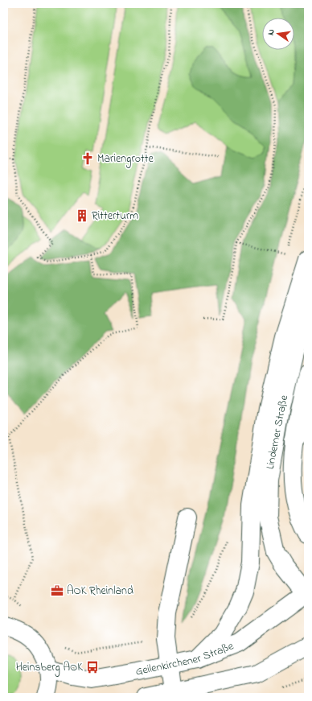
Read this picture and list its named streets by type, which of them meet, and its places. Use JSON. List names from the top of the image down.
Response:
{
  "streets": {
    "main road": ["Linderner Straße", "Geilenkirchener Straße"]
  },
  "crossings": [
    ["Linderner Straße", "Geilenkirchener Straße"]
  ],
  "places": {
    "church": ["Mariengrotte"],
    "building": ["Ritterturm"],
    "office": ["AOK Rheinland"],
    "bus stop": ["Heinsberg AOK"]
  },
  "north": "left"
}
